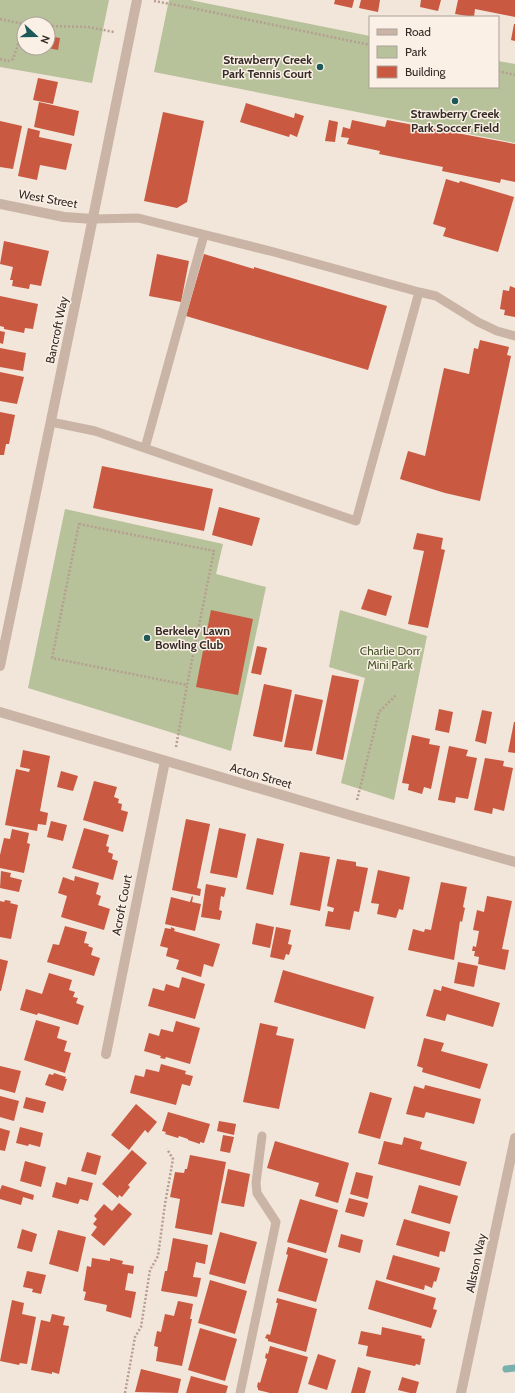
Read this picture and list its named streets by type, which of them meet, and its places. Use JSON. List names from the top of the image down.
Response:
{
  "streets": {
    "street": [
      "West Street",
      "Bancroft Way",
      "Acton Street",
      "Acroft Court",
      "Allston Way"
    ]
  },
  "crossings": [
    ["West Street", "Bancroft Way"],
    ["Acton Street", "Acroft Court"]
  ],
  "parks": ["Charlie Dorr Mini Park"],
  "places": ["Strawberry Creek Park Tennis Court", "Strawberry Creek Park Soccer Field", "Berkeley Lawn Bowling Club"],
  "legend": ["Road", "Park", "Building"],
  "north": "right"
}
